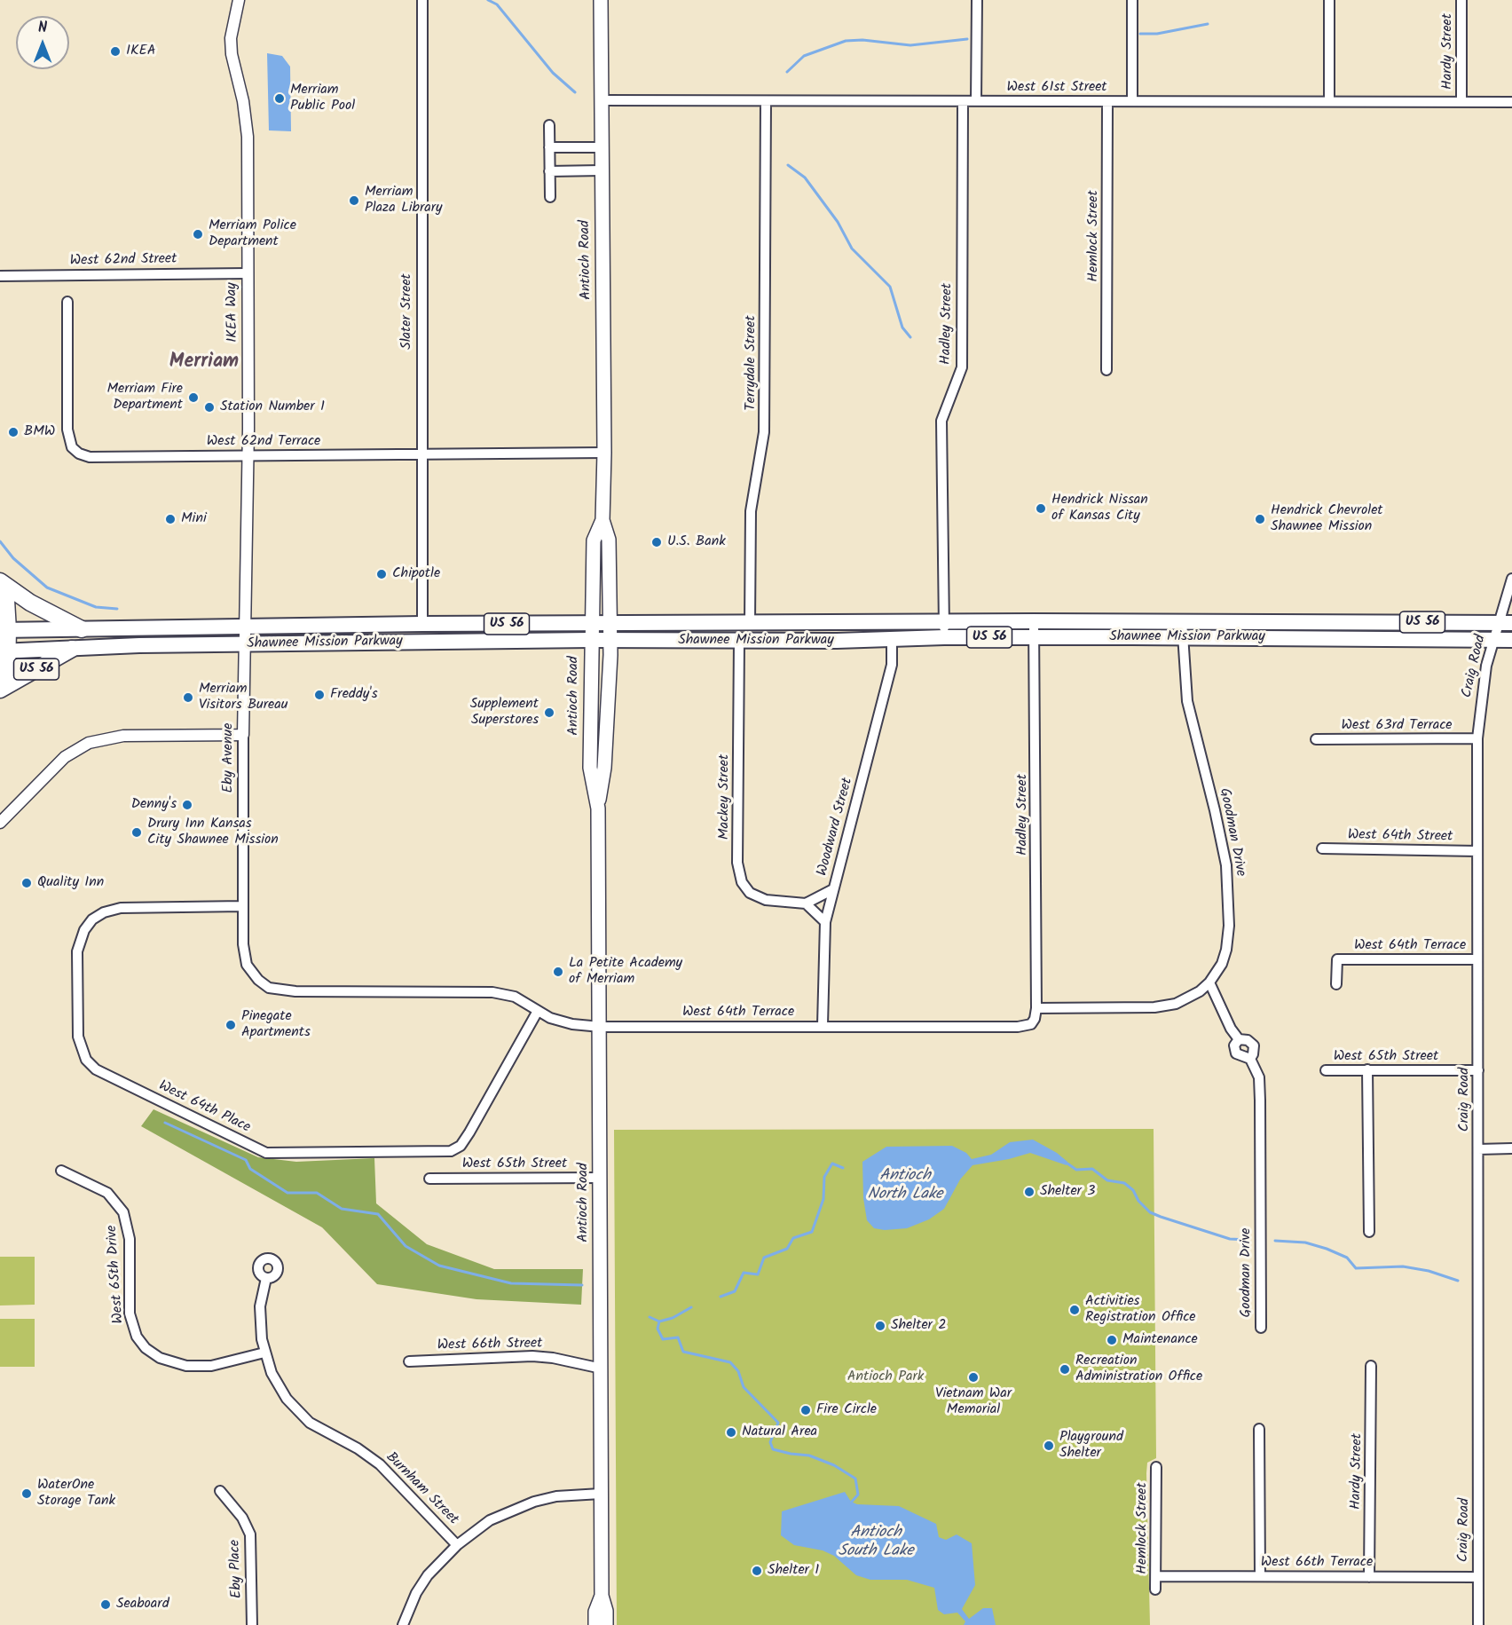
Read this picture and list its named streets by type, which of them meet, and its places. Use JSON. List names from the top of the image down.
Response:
{
  "streets": {
    "highway": ["US 56", "Shawnee Mission Parkway"],
    "main road": ["Antioch Road"],
    "street": [
      "Hardy Street",
      "West 61st Street",
      "Hemlock Street",
      "West 62nd Street",
      "Slater Street",
      "IKEA Way",
      "Hadley Street",
      "Terrydale Street",
      "West 62nd Terrace",
      "Craig Road",
      "West 63rd Terrace",
      "Eby Avenue",
      "Mackey Street",
      "Woodward Street",
      "Goodman Drive",
      "West 64th Street",
      "West 64th Terrace",
      "West 65th Street",
      "West 64th Place",
      "West 65th Drive",
      "West 66th Street",
      "Burnham Street",
      "West 66th Terrace",
      "Eby Place"
    ]
  },
  "crossings": [
    ["Hardy Street", "West 61st Street"],
    ["Hardy Street", "West 66th Terrace"],
    ["West 61st Street", "Hemlock Street"],
    ["West 61st Street", "Antioch Road"],
    ["West 61st Street", "Hadley Street"],
    ["West 61st Street", "Terrydale Street"],
    ["Hemlock Street", "West 66th Terrace"],
    ["Antioch Road", "West 62nd Terrace"],
    ["Antioch Road", "Shawnee Mission Parkway"],
    ["Antioch Road", "West 64th Terrace"],
    ["Antioch Road", "West 65th Street"],
    ["Antioch Road", "West 66th Street"],
    ["West 62nd Street", "IKEA Way"],
    ["Slater Street", "West 62nd Terrace"],
    ["Slater Street", "Shawnee Mission Parkway"],
    ["IKEA Way", "West 62nd Terrace"],
    ["IKEA Way", "Shawnee Mission Parkway"],
    ["IKEA Way", "Eby Avenue"],
    ["Hadley Street", "Shawnee Mission Parkway"],
    ["Hadley Street", "West 64th Terrace"],
    ["Terrydale Street", "Shawnee Mission Parkway"],
    ["US 56", "Shawnee Mission Parkway"],
    ["Shawnee Mission Parkway", "Craig Road"],
    ["Shawnee Mission Parkway", "Eby Avenue"],
    ["Shawnee Mission Parkway", "Mackey Street"],
    ["Shawnee Mission Parkway", "Woodward Street"],
    ["Shawnee Mission Parkway", "Goodman Drive"],
    ["Craig Road", "West 63rd Terrace"],
    ["Craig Road", "West 64th Street"],
    ["Craig Road", "West 64th Terrace"],
    ["Craig Road", "West 65th Street"],
    ["Craig Road", "West 66th Terrace"],
    ["Eby Avenue", "West 64th Terrace"],
    ["Eby Avenue", "West 64th Place"],
    ["Woodward Street", "West 64th Terrace"],
    ["West 64th Terrace", "West 64th Place"],
    ["West 65th Drive", "Burnham Street"]
  ],
  "districts": ["Merriam"],
  "water": ["Antioch North Lake", "Antioch South Lake"],
  "parks": ["Antioch Park"],
  "places": [
    "IKEA",
    "Merriam Public Pool",
    "Merriam Plaza Library",
    "Merriam Police Department",
    "Merriam Fire Department",
    "Station Number 1",
    "BMW",
    "Hendrick Nissan of Kansas City",
    "Mini",
    "Hendrick Chevrolet Shawnee Mission",
    "U.S. Bank",
    "Chipotle",
    "Freddy's",
    "Merriam Visitors Bureau",
    "Supplement Superstores",
    "Denny's",
    "Drury Inn Kansas City Shawnee Mission",
    "Quality Inn",
    "La Petite Academy of Merriam",
    "Pinegate Apartments",
    "Shelter 3",
    "Activities Registration Office",
    "Shelter 2",
    "Maintenance",
    "Recreation Administration Office",
    "Vietnam War Memorial",
    "Fire Circle",
    "Natural Area",
    "Playground Shelter",
    "WaterOne Storage Tank",
    "Shelter 1",
    "Seaboard"
  ],
  "north": "top"
}
